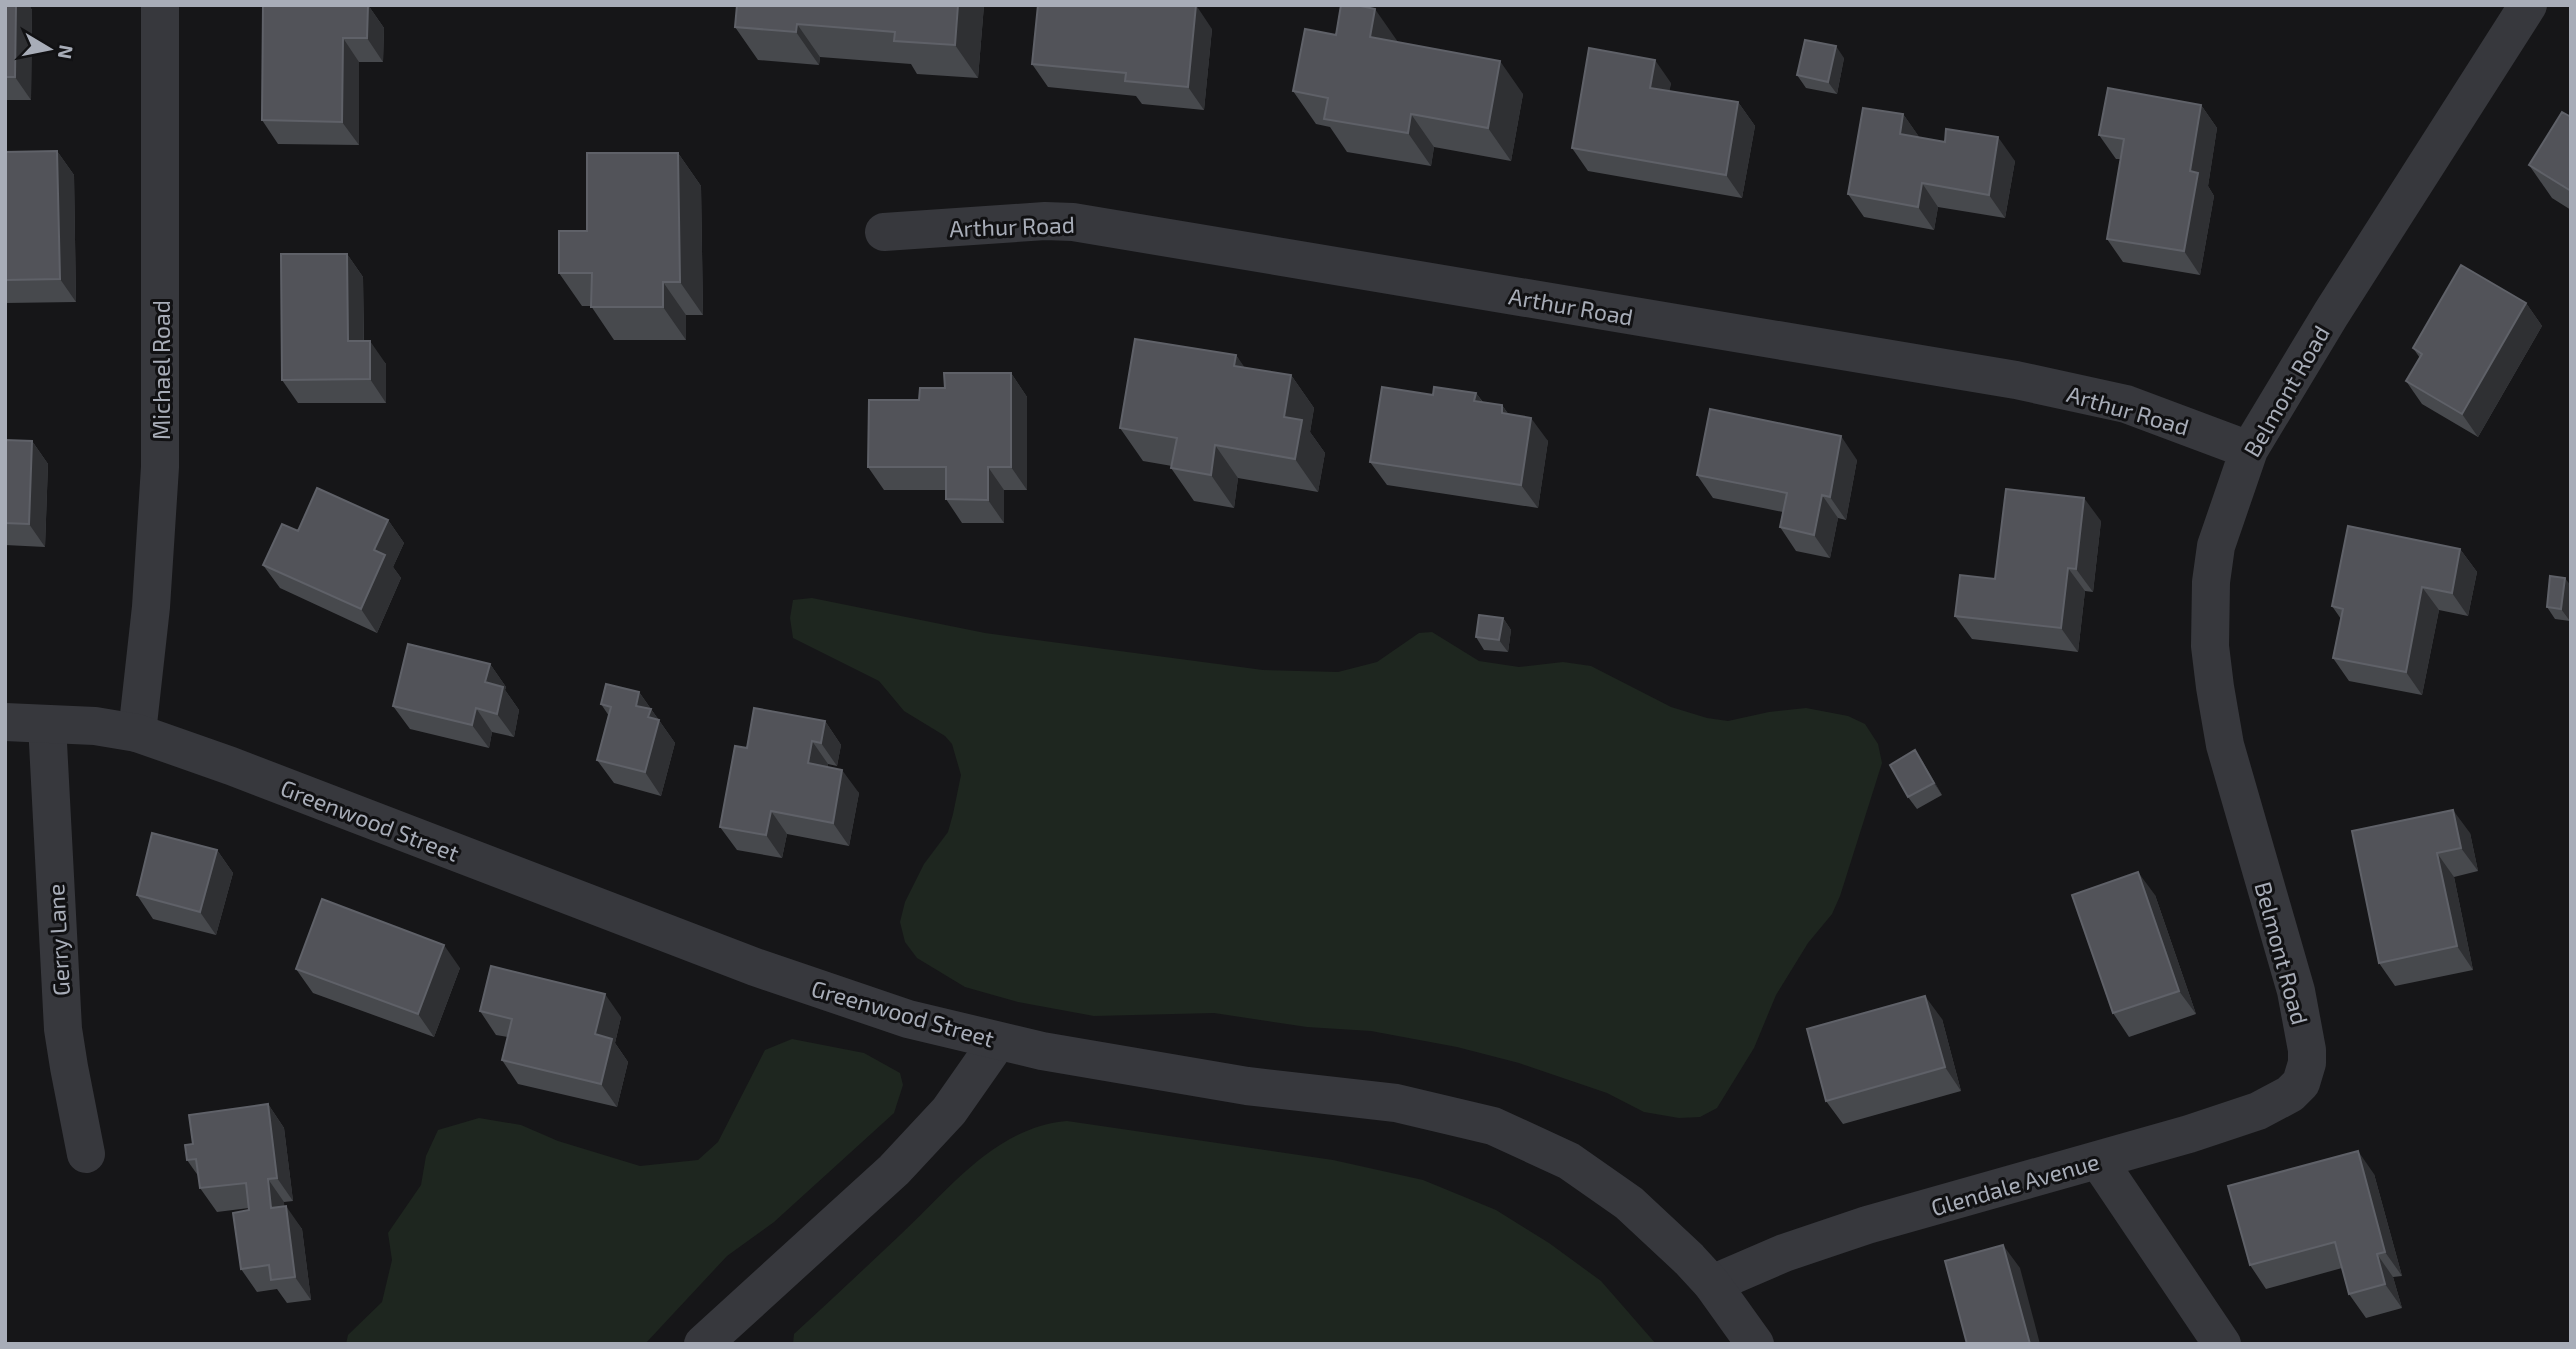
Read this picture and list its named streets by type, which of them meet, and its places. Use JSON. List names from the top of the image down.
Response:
{
  "streets": {
    "street": [
      "Arthur Road",
      "Michael Road",
      "Belmont Road",
      "Greenwood Street",
      "Gerry Lane",
      "Glendale Avenue"
    ]
  },
  "crossings": [
    ["Arthur Road", "Belmont Road"],
    ["Michael Road", "Greenwood Street"],
    ["Belmont Road", "Glendale Avenue"],
    ["Greenwood Street", "Gerry Lane"],
    ["Greenwood Street", "Glendale Avenue"]
  ],
  "north": "right"
}
